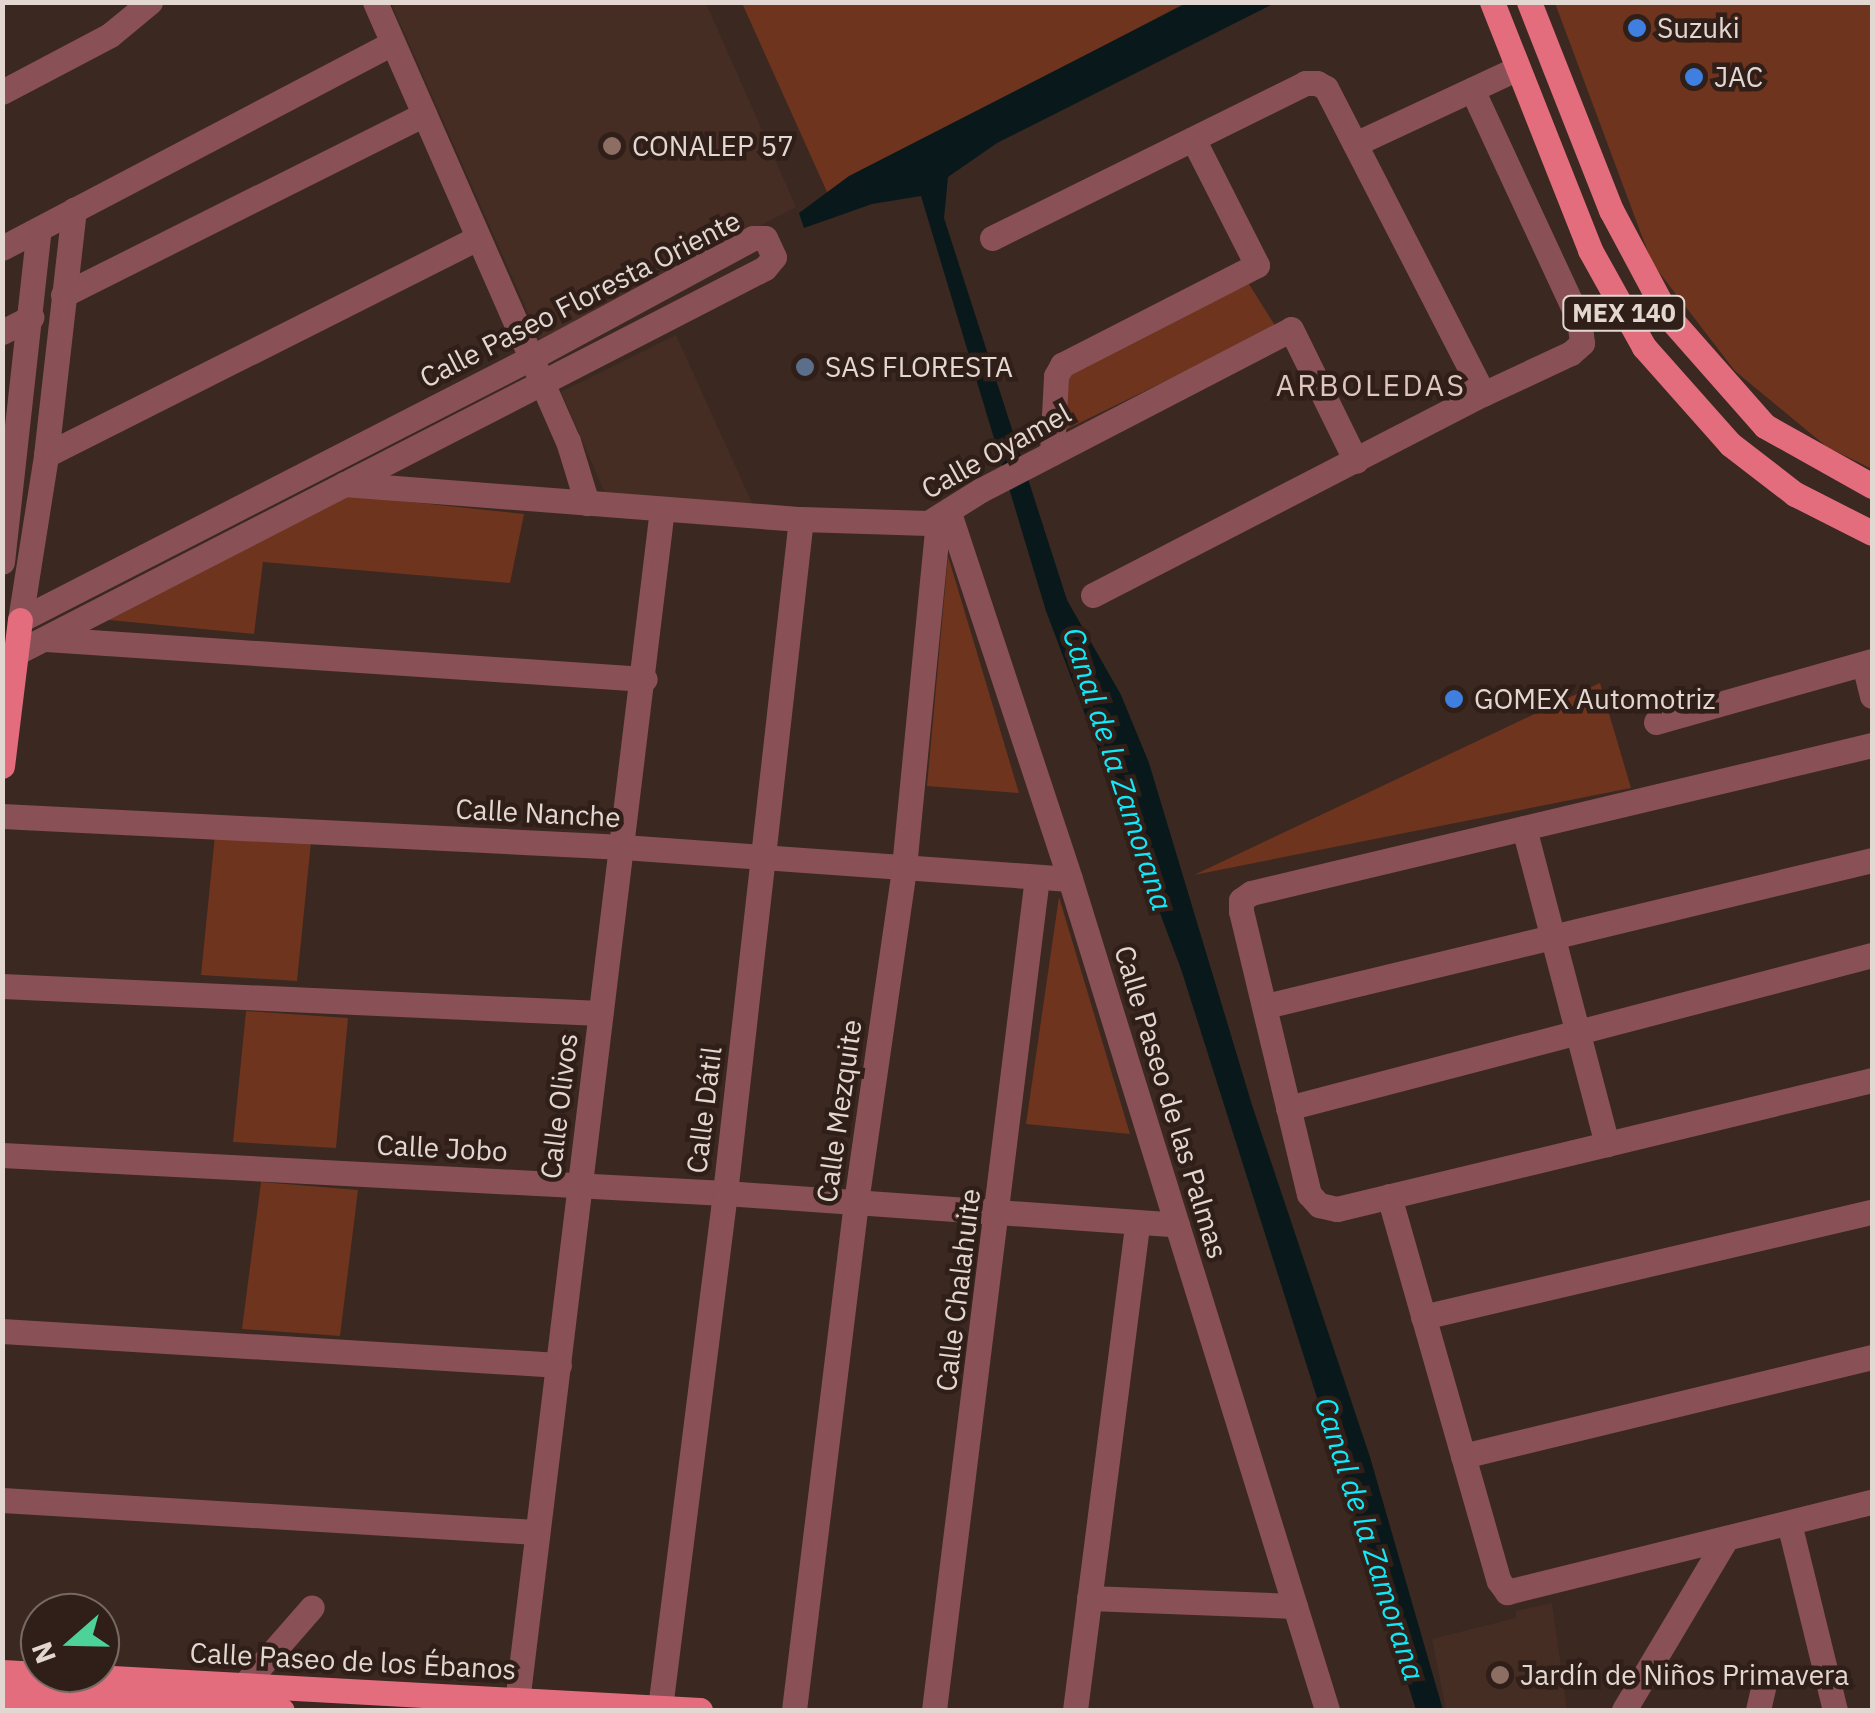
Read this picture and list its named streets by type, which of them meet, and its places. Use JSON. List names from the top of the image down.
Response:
{
  "streets": {
    "main road": ["MEX 140", "Calle Paseo de los Ébanos"],
    "street": [
      "Calle Paseo Floresta Oriente",
      "Calle Oyamel",
      "Calle Nanche",
      "Calle Paseo de las Palmas",
      "Calle Olivos",
      "Calle Dátil",
      "Calle Mezquite",
      "Calle Jobo",
      "Calle Chalahuite"
    ]
  },
  "crossings": [
    ["Calle Paseo Floresta Oriente", "Calle Oyamel"],
    ["Calle Oyamel", "Calle Paseo de las Palmas"],
    ["Calle Oyamel", "Calle Olivos"],
    ["Calle Oyamel", "Calle Dátil"],
    ["Calle Oyamel", "Calle Mezquite"],
    ["Calle Nanche", "Calle Paseo de las Palmas"],
    ["Calle Nanche", "Calle Olivos"],
    ["Calle Nanche", "Calle Dátil"],
    ["Calle Nanche", "Calle Mezquite"],
    ["Calle Nanche", "Calle Chalahuite"],
    ["Calle Paseo de las Palmas", "Calle Mezquite"],
    ["Calle Paseo de las Palmas", "Calle Jobo"],
    ["Calle Olivos", "Calle Jobo"],
    ["Calle Olivos", "Calle Paseo de los Ébanos"],
    ["Calle Dátil", "Calle Jobo"],
    ["Calle Dátil", "Calle Paseo de los Ébanos"],
    ["Calle Mezquite", "Calle Jobo"],
    ["Calle Jobo", "Calle Chalahuite"]
  ],
  "districts": ["ARBOLEDAS"],
  "water": ["Canal de la Zamorana"],
  "places": [
    "Suzuki",
    "JAC",
    "CONALEP 57",
    "SAS FLORESTA",
    "GOMEX Automotriz",
    "Jardín de Niños Primavera"
  ],
  "north": "left"
}
